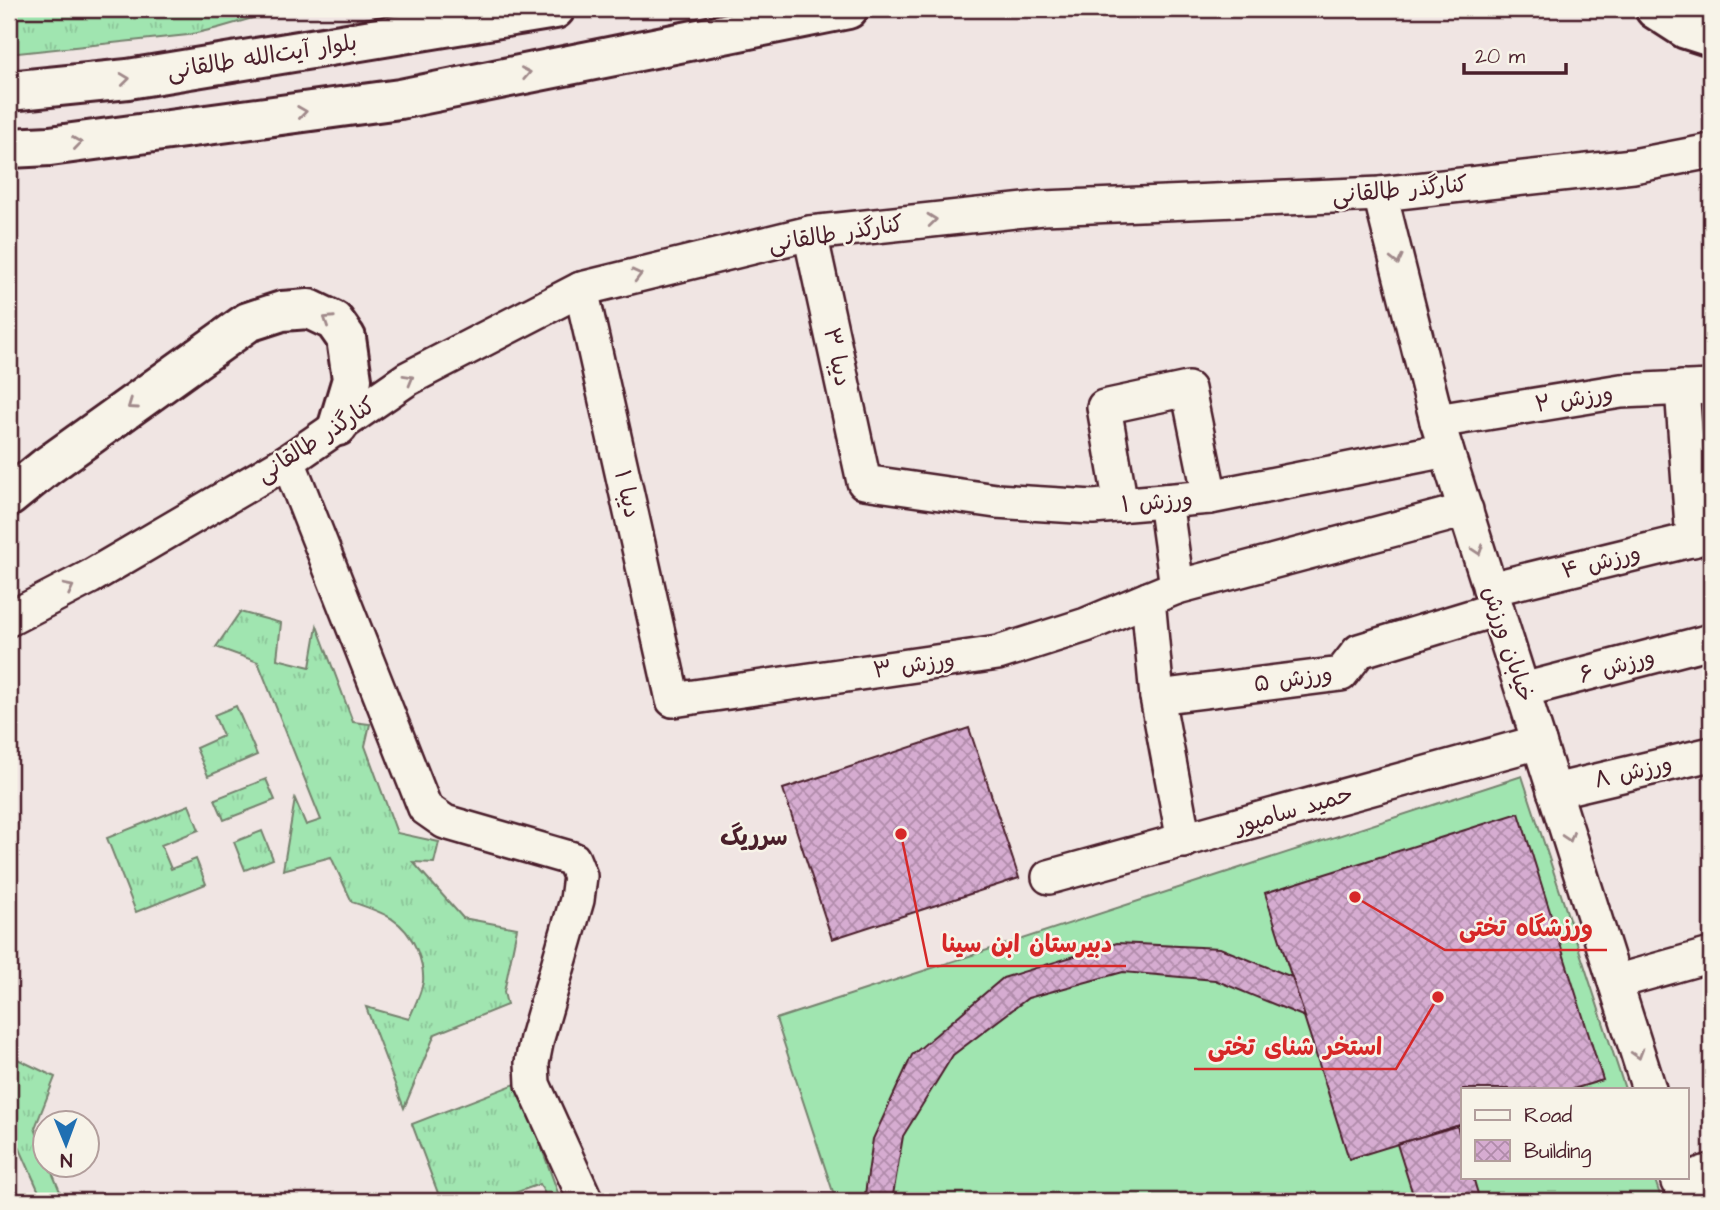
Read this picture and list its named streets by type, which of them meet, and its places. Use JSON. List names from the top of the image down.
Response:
{
  "streets": {
    "main road": ["بلوار آیت‌الله طالقانی"],
    "street": [
      "کنارگذر طالقانی",
      "دیبا ۳",
      "ورزش ۲",
      "دیبا ۱",
      "ورزش ۱",
      "ورزش ۴",
      "خیابان ورزش",
      "ورزش ۳",
      "ورزش ۶",
      "ورزش ۵",
      "ورزش ۸",
      "حمید سامپور"
    ]
  },
  "crossings": [
    ["کنارگذر طالقانی", "دیبا ۳"],
    ["کنارگذر طالقانی", "دیبا ۱"],
    ["کنارگذر طالقانی", "خیابان ورزش"],
    ["دیبا ۳", "ورزش ۱"],
    ["ورزش ۲", "ورزش ۱"],
    ["ورزش ۲", "خیابان ورزش"],
    ["دیبا ۱", "ورزش ۳"],
    ["ورزش ۱", "خیابان ورزش"],
    ["ورزش ۴", "خیابان ورزش"],
    ["ورزش ۴", "ورزش ۵"],
    ["خیابان ورزش", "ورزش ۳"],
    ["خیابان ورزش", "ورزش ۶"],
    ["خیابان ورزش", "ورزش ۵"],
    ["خیابان ورزش", "ورزش ۸"],
    ["خیابان ورزش", "حمید سامپور"]
  ],
  "one_way": ["کنارگذر طالقانی", "خیابان ورزش"],
  "districts": ["سرریگ"],
  "places": ["دبیرستان ابن سینا", "ورزشگاه تختی", "استخر شنای تختی"],
  "legend": ["Road", "Building"],
  "scale_bar": "20 m",
  "north": "bottom"
}
